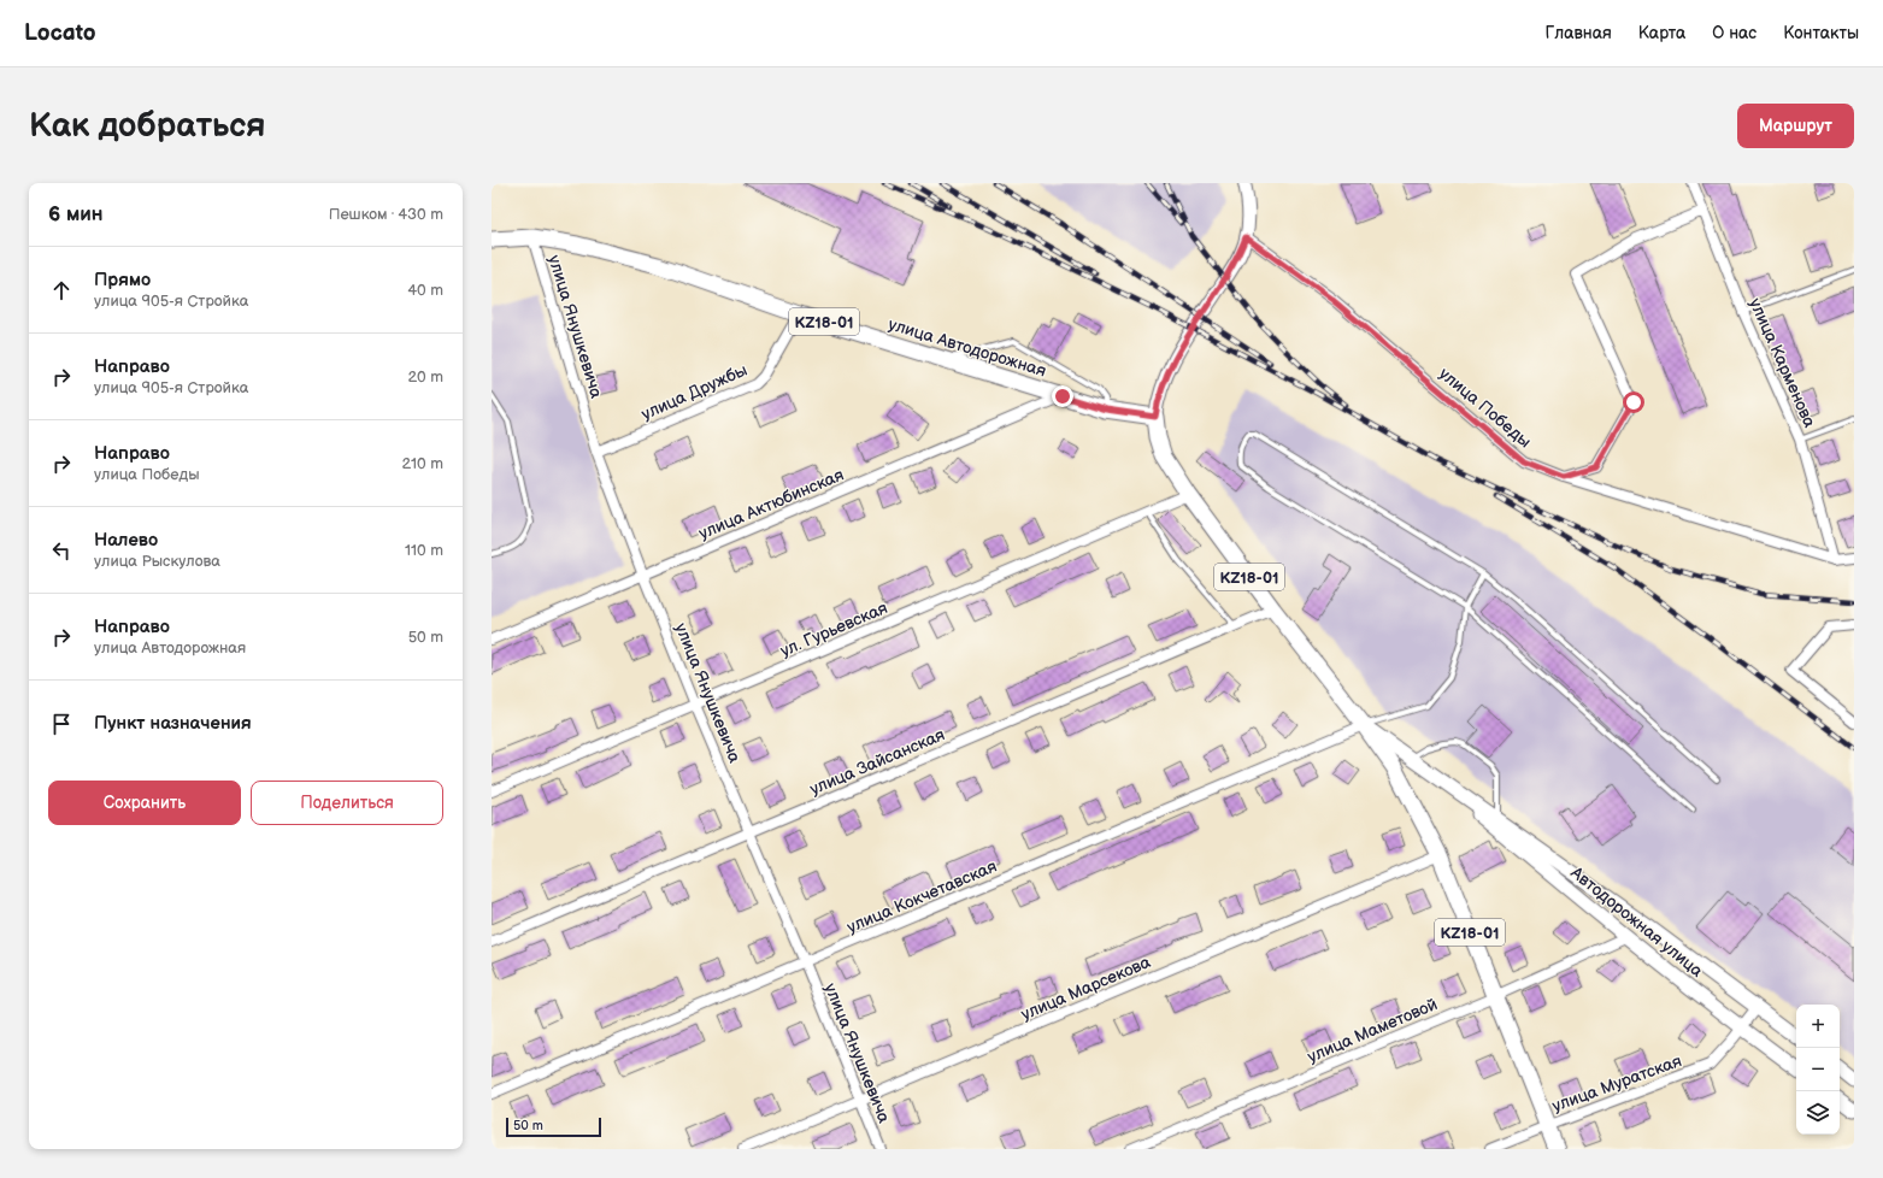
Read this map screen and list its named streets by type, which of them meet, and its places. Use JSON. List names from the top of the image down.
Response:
{
  "streets": {
    "main road": ["KZ18-01", "улица Автодорожная", "Автодорожная улица"],
    "street": [
      "улица Янушкевича",
      "улица Карменова",
      "улица Дружбы",
      "улица Победы",
      "улица Актюбинская",
      "ул. Гурьевская",
      "улица Зайсанская",
      "улица Кокчетавская",
      "улица Марсекова",
      "улица Маметовой",
      "улица Муратская"
    ]
  },
  "crossings": [
    ["KZ18-01", "улица Автодорожная"],
    ["KZ18-01", "ул. Гурьевская"],
    ["KZ18-01", "улица Зайсанская"],
    ["KZ18-01", "улица Кокчетавская"],
    ["KZ18-01", "Автодорожная улица"],
    ["KZ18-01", "улица Марсекова"],
    ["KZ18-01", "улица Маметовой"],
    ["KZ18-01", "улица Муратская"],
    ["улица Янушкевича", "улица Автодорожная"],
    ["улица Янушкевича", "улица Дружбы"],
    ["улица Янушкевича", "улица Актюбинская"],
    ["улица Янушкевича", "ул. Гурьевская"],
    ["улица Янушкевича", "улица Зайсанская"],
    ["улица Янушкевича", "улица Кокчетавская"],
    ["улица Янушкевича", "улица Марсекова"],
    ["улица Автодорожная", "улица Дружбы"],
    ["улица Автодорожная", "улица Актюбинская"],
    ["улица Карменова", "улица Победы"],
    ["улица Кокчетавская", "Автодорожная улица"],
    ["Автодорожная улица", "улица Маметовой"],
    ["Автодорожная улица", "улица Муратская"]
  ],
  "scale_bar": "50 m",
  "page": {
    "header": "Locato",
    "nav": [
      "Главная",
      "Карта",
      "О нас",
      "Контакты"
    ],
    "buttons": [
      "Маршрут",
      ["Сохранить", "Поделиться"]
    ],
    "title": "Как добраться",
    "heading": ["6 мин", "Пешком · 430 m"],
    "list": [
      ["Прямо", "улица 905-я Стройка", "40 m"],
      ["Направо", "улица 905-я Стройка", "20 m"],
      ["Направо", "улица Победы", "210 m"],
      ["Налево", "улица Рыскулова", "110 m"],
      ["Направо", "улица Автодорожная", "50 m"],
      "Пункт назначения"
    ],
    "map_buttons": ["+", "−"],
    "scale": "50 m"
  }
}
